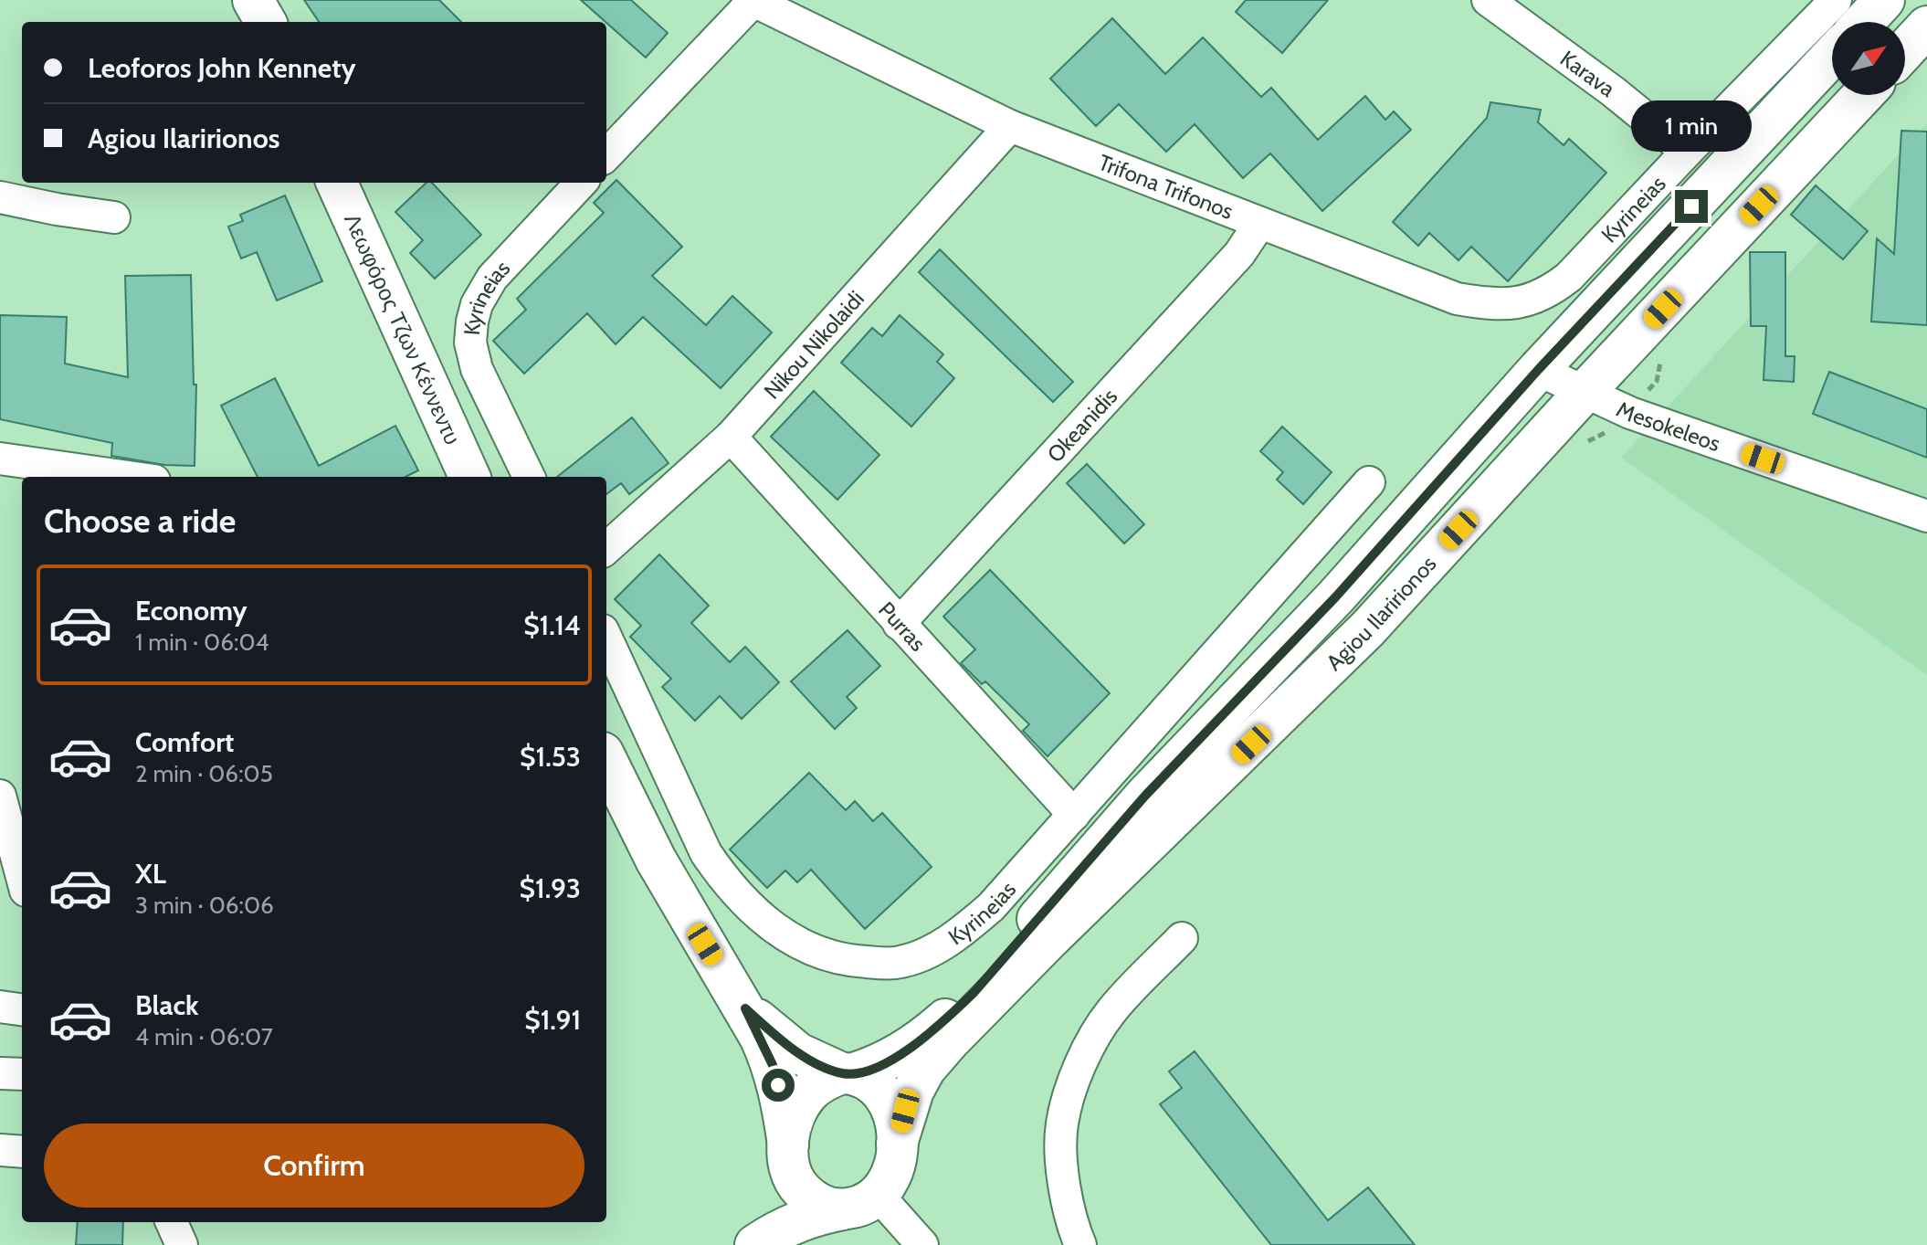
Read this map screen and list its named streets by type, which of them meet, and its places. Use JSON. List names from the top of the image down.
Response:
{
  "streets": {
    "main road": ["Λεωφόρος Τζων Κέννεντυ", "Agiou Ilaririonos"],
    "street": [
      "Karava",
      "Trifona Trifonos",
      "Kyrineias",
      "Nikou Nikolaidi",
      "Mesokeleos",
      "Okeanidis",
      "Purras"
    ]
  },
  "crossings": [
    ["Karava", "Kyrineias"],
    ["Trifona Trifonos", "Kyrineias"],
    ["Trifona Trifonos", "Nikou Nikolaidi"],
    ["Trifona Trifonos", "Okeanidis"],
    ["Kyrineias", "Purras"],
    ["Nikou Nikolaidi", "Purras"],
    ["Mesokeleos", "Agiou Ilaririonos"],
    ["Okeanidis", "Purras"]
  ],
  "north": "top right",
  "page": {
    "banner": ["Leoforos John Kennety", "Agiou Ilaririonos"],
    "bubble": "1 min",
    "heading": "Choose a ride",
    "list": [
      {
        "name": "Economy",
        "note": "1 min · 06:04",
        "value": "$1.14"
      },
      {
        "name": "Comfort",
        "note": "2 min · 06:05",
        "value": "$1.53"
      },
      {
        "name": "XL",
        "note": "3 min · 06:06",
        "value": "$1.93"
      },
      {
        "name": "Black",
        "note": "4 min · 06:07",
        "value": "$1.91"
      }
    ],
    "buttons": "Confirm"
  }
}
